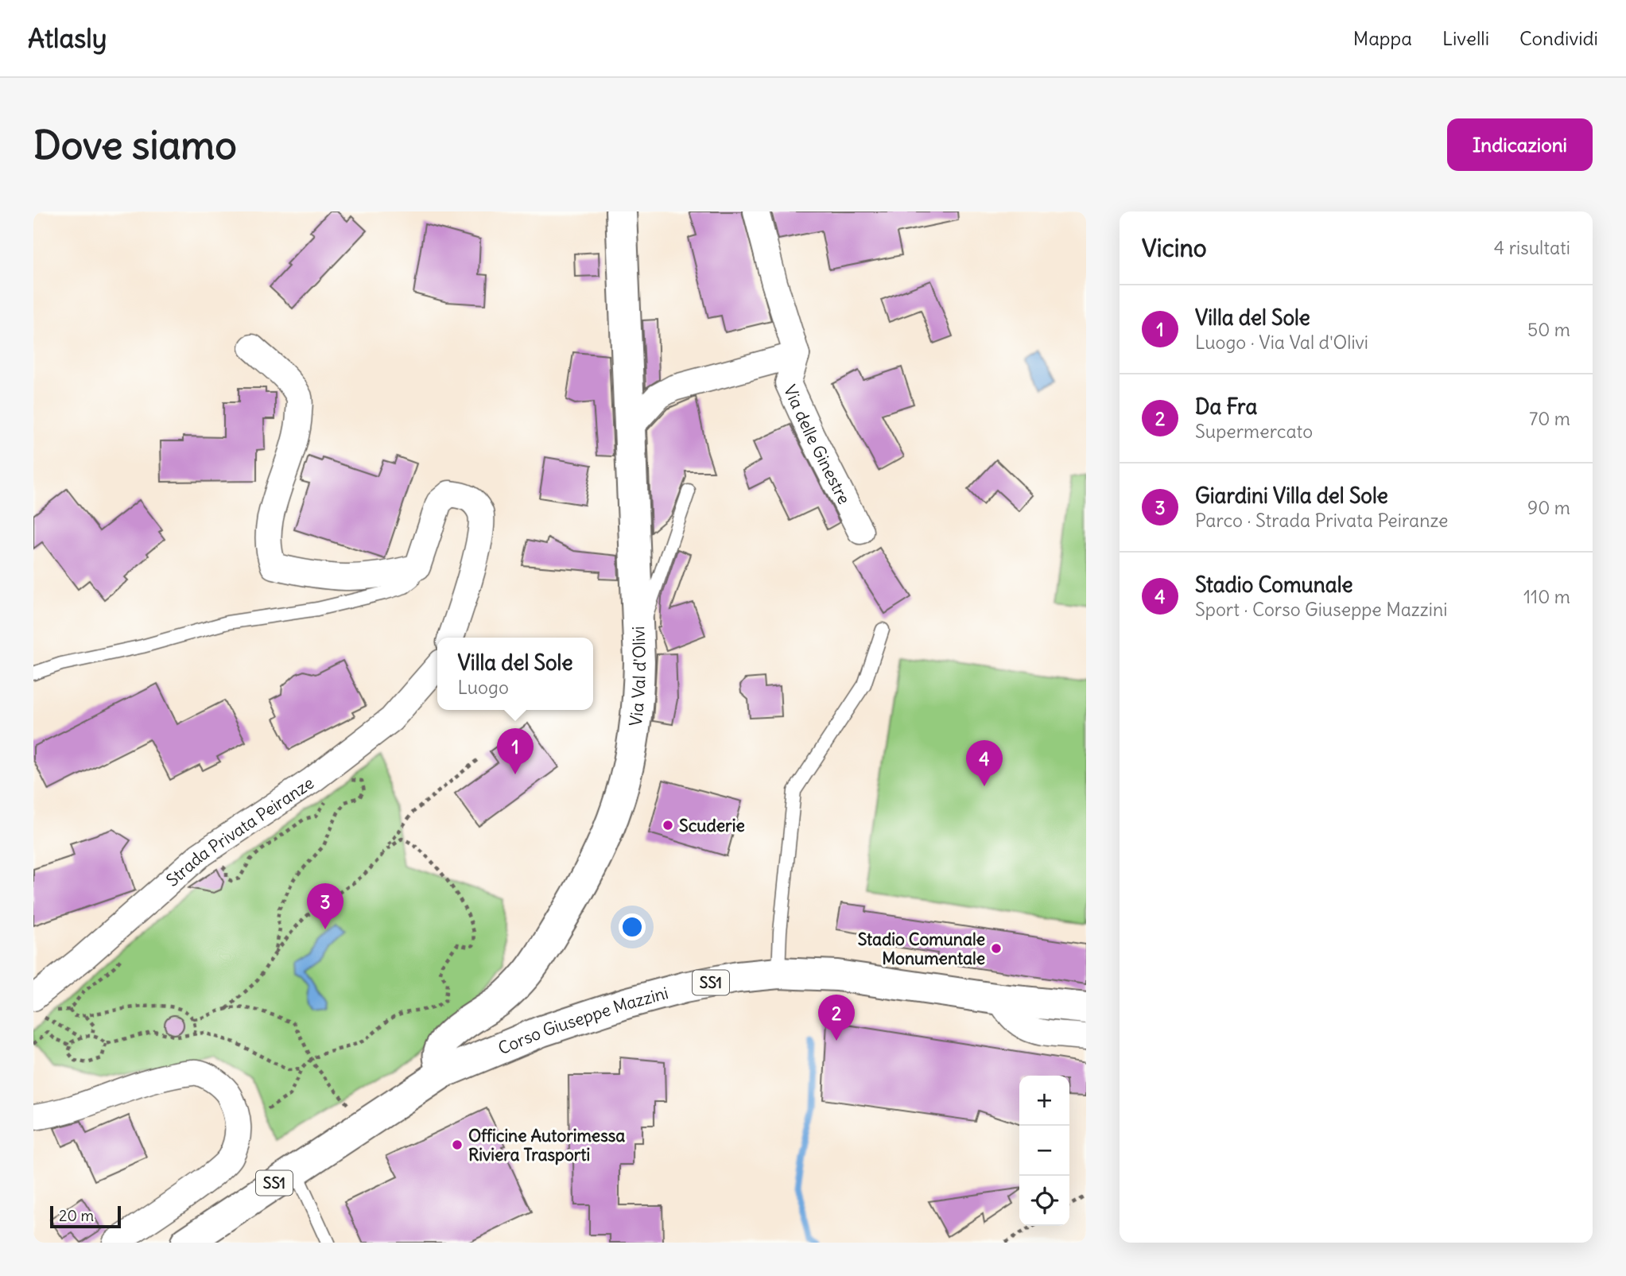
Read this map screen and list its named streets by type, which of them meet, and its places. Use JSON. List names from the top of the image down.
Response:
{
  "streets": {
    "main road": ["Via Val d'Olivi", "SS1", "Corso Giuseppe Mazzini"],
    "street": ["Via delle Ginestre", "Strada Privata Peiranze"]
  },
  "crossings": [
    ["Via Val d'Olivi", "Corso Giuseppe Mazzini"],
    ["SS1", "Corso Giuseppe Mazzini"]
  ],
  "places": ["Scuderie", "Stadio Comunale Monumentale", "Officine Autorimessa Riviera Trasporti"],
  "scale_bar": "20 m",
  "page": {
    "header": "Atlasly",
    "nav": ["Mappa", "Livelli", "Condividi"],
    "buttons": "Indicazioni",
    "title": "Dove siamo",
    "heading": ["Vicino", "4 risultati"],
    "list": [
      {
        "mark": "1",
        "name": "Villa del Sole",
        "note": "Luogo · Via Val d'Olivi",
        "value": "50 m"
      },
      {
        "mark": "2",
        "name": "Da Fra",
        "note": "Supermercato",
        "value": "70 m"
      },
      {
        "mark": "3",
        "name": "Giardini Villa del Sole",
        "note": "Parco · Strada Privata Peiranze",
        "value": "90 m"
      },
      {
        "mark": "4",
        "name": "Stadio Comunale",
        "note": "Sport · Corso Giuseppe Mazzini",
        "value": "110 m"
      }
    ],
    "popup": ["Villa del Sole", "Luogo"],
    "pins": [
      "1",
      "4",
      "3",
      "2"
    ],
    "map_buttons": ["+", "−"],
    "scale": "20 m"
  }
}
